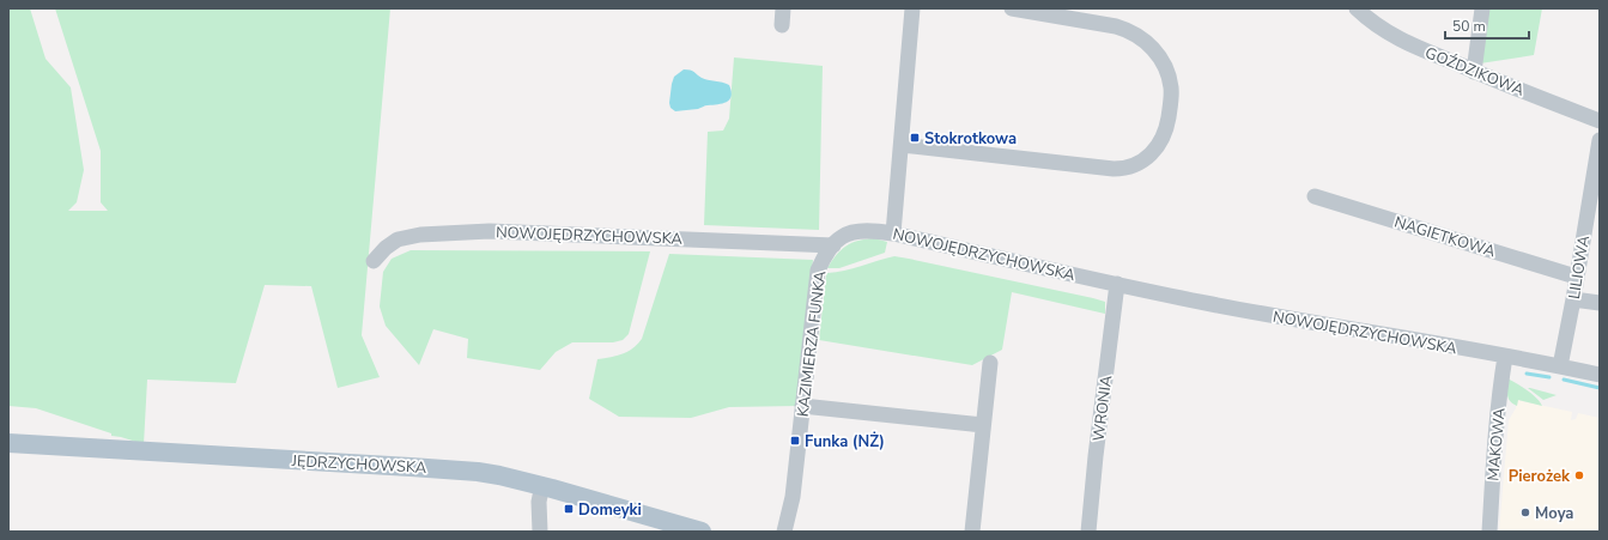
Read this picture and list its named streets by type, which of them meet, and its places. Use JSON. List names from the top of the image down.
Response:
{
  "streets": {
    "main road": ["JĘDRZYCHOWSKA"],
    "street": [
      "GOŹDZIKOWA",
      "NOWOJĘDRZYCHOWSKA",
      "NAGIETKOWA",
      "LILIOWA",
      "KAZIMIERZA FUNKA",
      "WRONIA",
      "MAKOWA"
    ]
  },
  "crossings": [
    ["NOWOJĘDRZYCHOWSKA", "LILIOWA"],
    ["NOWOJĘDRZYCHOWSKA", "KAZIMIERZA FUNKA"],
    ["NOWOJĘDRZYCHOWSKA", "WRONIA"],
    ["NOWOJĘDRZYCHOWSKA", "MAKOWA"],
    ["NAGIETKOWA", "LILIOWA"]
  ],
  "places": {
    "transit": ["Stokrotkowa", "Funka (NŻ)", "Domeyki"],
    "other": ["Pierożek", "Moya"]
  },
  "scale_bar": "50 m"
}
